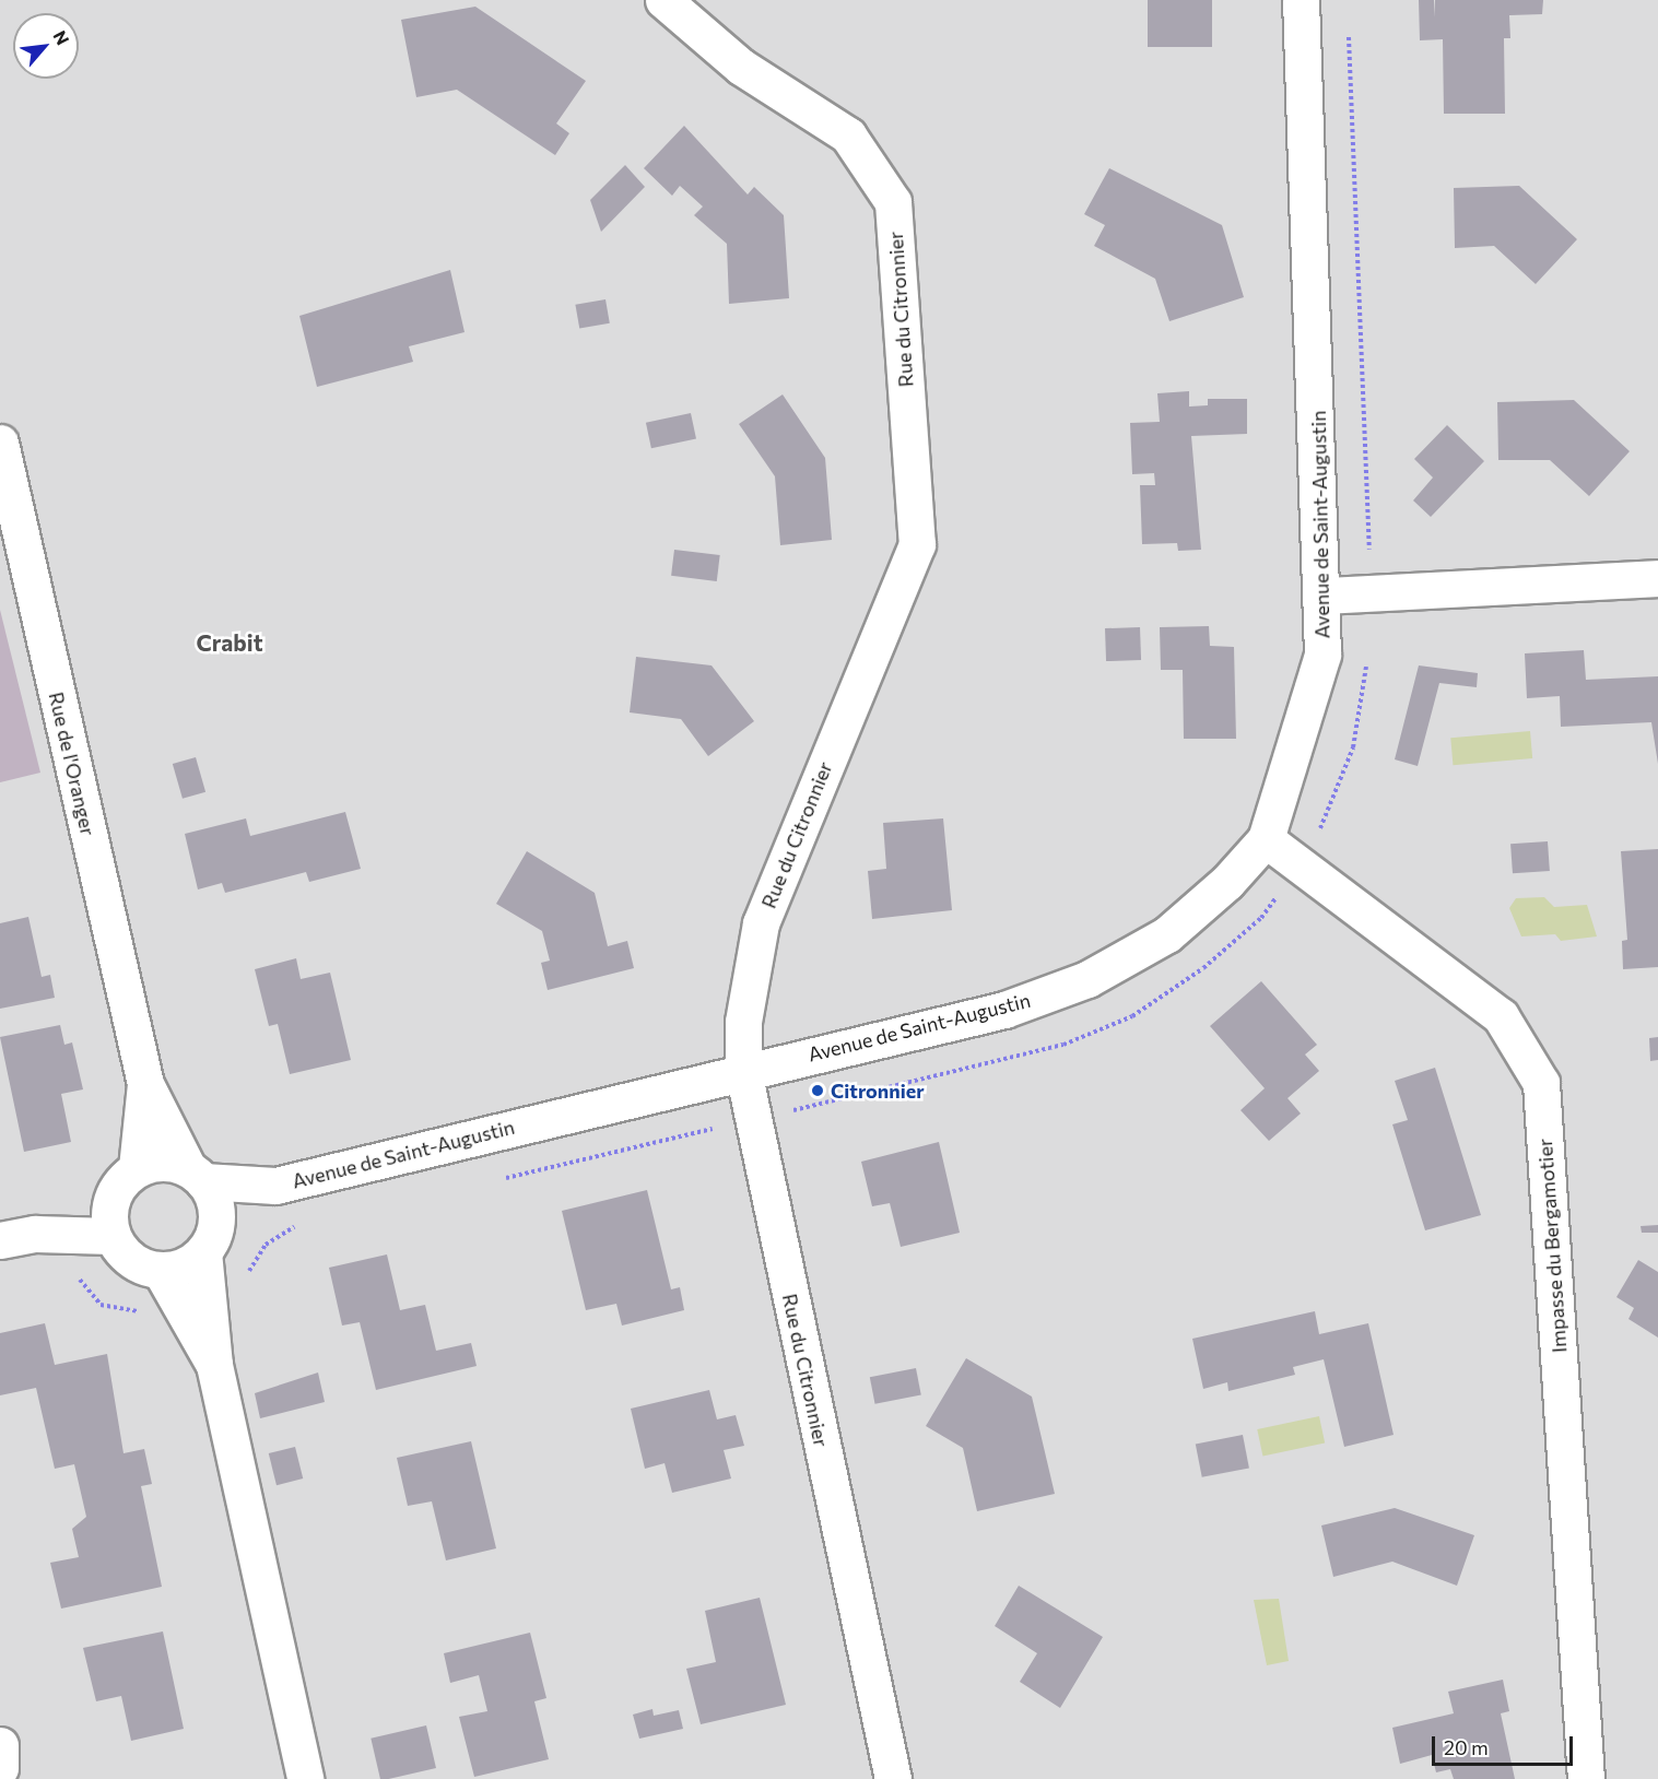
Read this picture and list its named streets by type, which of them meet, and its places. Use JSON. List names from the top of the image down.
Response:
{
  "streets": {
    "street": [
      "Rue du Citronnier",
      "Avenue de Saint-Augustin",
      "Rue de l'Oranger",
      "Impasse du Bergamotier"
    ]
  },
  "crossings": [
    ["Rue du Citronnier", "Avenue de Saint-Augustin"],
    ["Avenue de Saint-Augustin", "Rue de l'Oranger"],
    ["Avenue de Saint-Augustin", "Impasse du Bergamotier"]
  ],
  "districts": ["Crabit"],
  "places": ["Citronnier"],
  "scale_bar": "20 m",
  "north": "top right"
}
